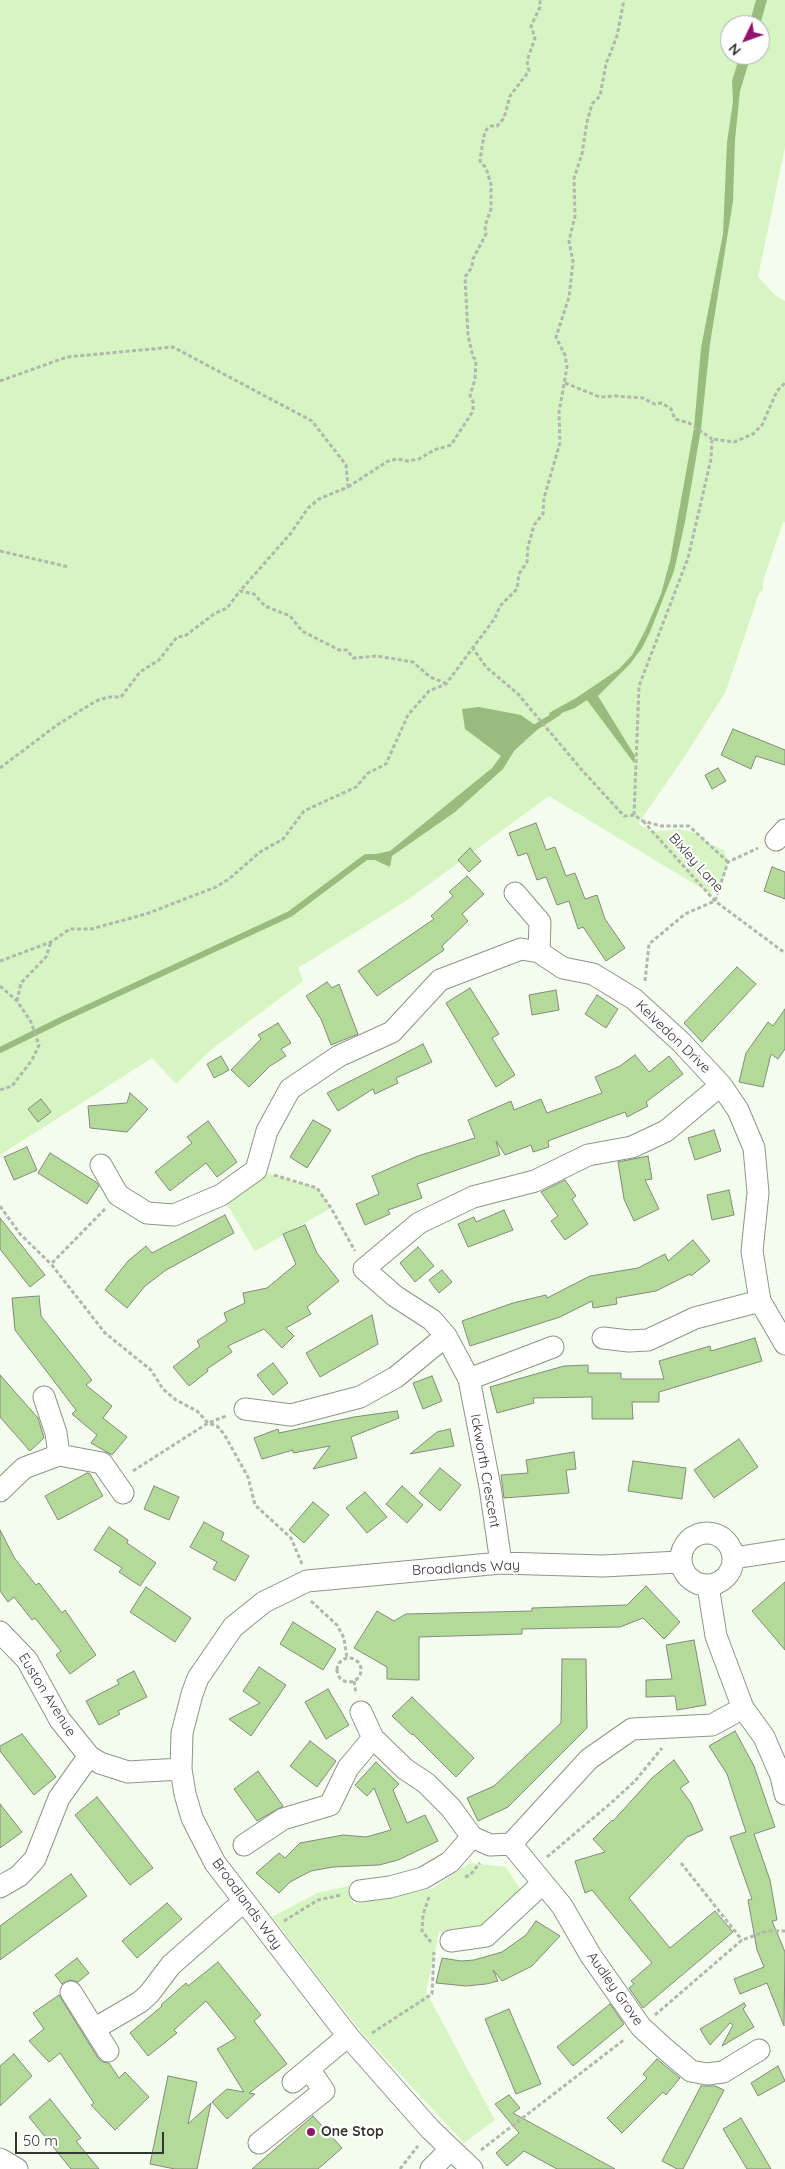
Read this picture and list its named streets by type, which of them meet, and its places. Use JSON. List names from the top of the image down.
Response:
{
  "streets": {
    "street": [
      "Kelvedon Drive",
      "Ickworth Crescent",
      "Broadlands Way",
      "Euston Avenue",
      "Audley Grove"
    ],
    "path": ["Bixley Lane"]
  },
  "crossings": [
    ["Ickworth Crescent", "Broadlands Way"],
    ["Broadlands Way", "Euston Avenue"]
  ],
  "places": ["One Stop"],
  "scale_bar": "50 m",
  "north": "bottom left"
}
